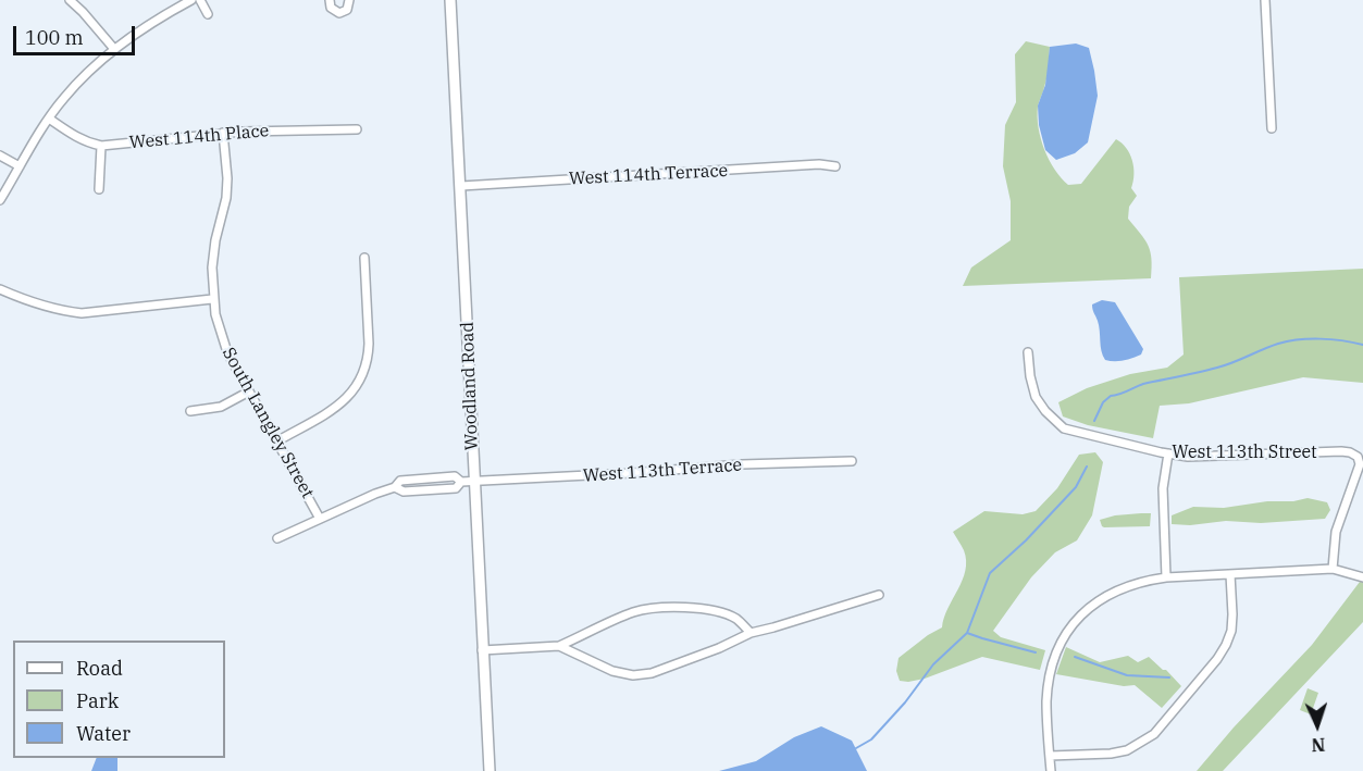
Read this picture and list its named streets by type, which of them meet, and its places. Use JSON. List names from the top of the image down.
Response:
{
  "streets": {
    "main road": ["Woodland Road"],
    "street": [
      "West 114th Place",
      "West 114th Terrace",
      "South Langley Street",
      "West 113th Street",
      "West 113th Terrace"
    ]
  },
  "crossings": [
    ["West 114th Place", "South Langley Street"],
    ["West 114th Terrace", "Woodland Road"],
    ["Woodland Road", "West 113th Terrace"]
  ],
  "legend": ["Road", "Park", "Water"],
  "scale_bar": "100 m",
  "north": "bottom"
}
